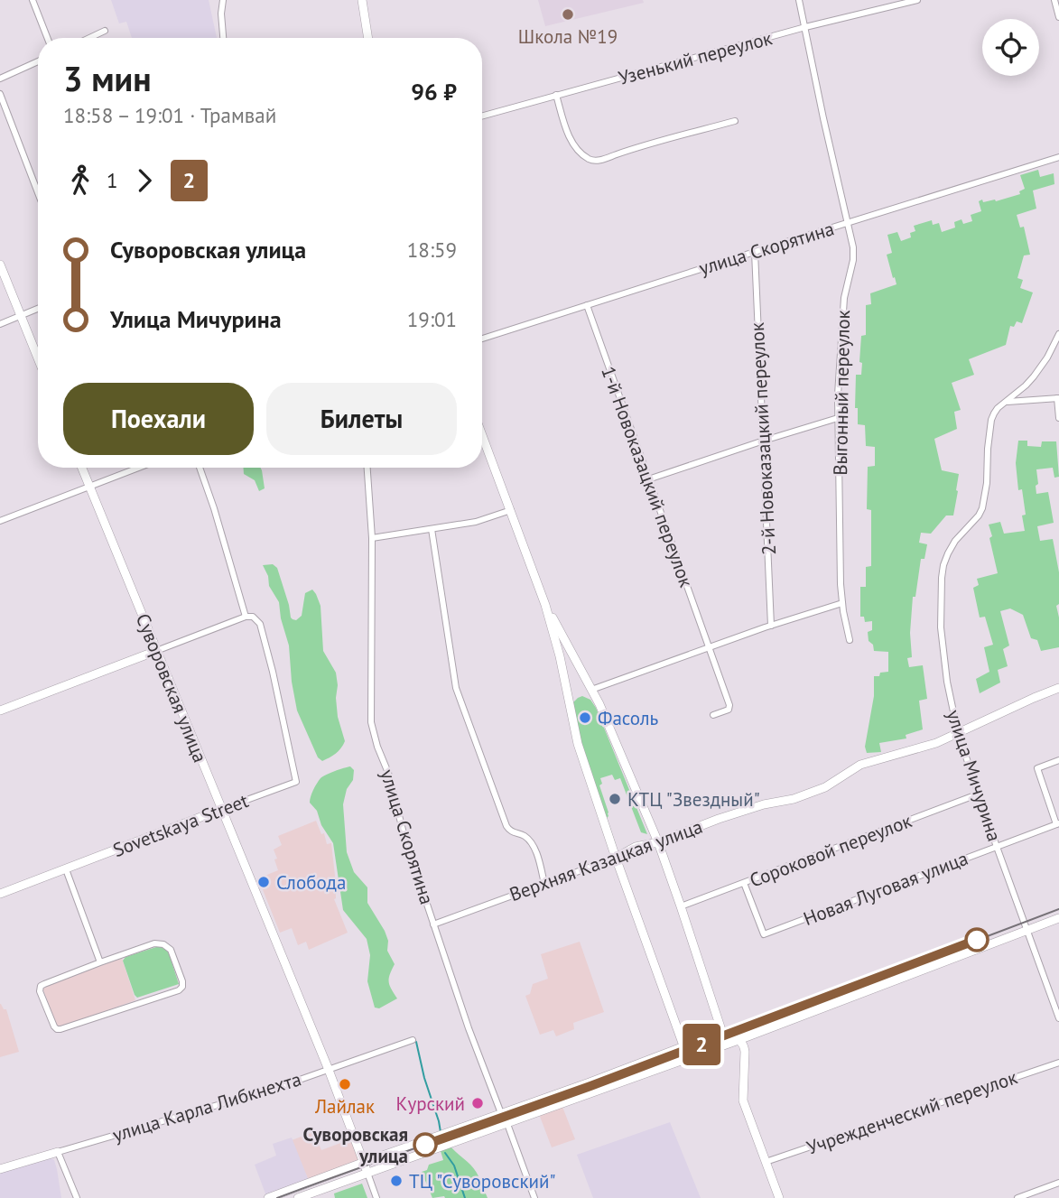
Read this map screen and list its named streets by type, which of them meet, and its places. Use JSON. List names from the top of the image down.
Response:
{
  "streets": {
    "street": [
      "Узенький переулок",
      "улица Скорятина",
      "Выгонный переулок",
      "2-й Новоказацкий переулок",
      "1-й Новоказацкий переулок",
      "Суворовская улица",
      "улица Мичурина",
      "Sovetskaya Street",
      "Сороковой переулок",
      "Верхняя Казацкая улица",
      "Новая Луговая улица",
      "улица Карла Либкнехта",
      "Учрежденческий переулок"
    ]
  },
  "crossings": [
    ["Узенький переулок", "Выгонный переулок"],
    ["улица Скорятина", "Выгонный переулок"],
    ["улица Скорятина", "2-й Новоказацкий переулок"],
    ["улица Скорятина", "1-й Новоказацкий переулок"],
    ["улица Скорятина", "Верхняя Казацкая улица"],
    ["Суворовская улица", "Sovetskaya Street"],
    ["Суворовская улица", "улица Карла Либкнехта"],
    ["улица Мичурина", "Сороковой переулок"],
    ["улица Мичурина", "Верхняя Казацкая улица"],
    ["улица Мичурина", "Новая Луговая улица"],
    ["Сороковой переулок", "Новая Луговая улица"]
  ],
  "places": [
    "Школа №19",
    "Фасоль",
    "КТЦ \"Звездный\"",
    "Слобода",
    "Лайлак",
    "Курский",
    "Суворовская улица",
    "ТЦ \"Суворовский\""
  ],
  "lines": ["tram line 2"],
  "page": {
    "on_map": "2",
    "heading": ["3 мин", "18:58 – 19:01 · Трамвай", "96 ₽"],
    "legs": ["1", "2"],
    "list": [
      {
        "name": "Суворовская улица",
        "value": "18:59"
      },
      {
        "name": "Улица Мичурина",
        "value": "19:01"
      }
    ],
    "buttons": ["Поехали", "Билеты"]
  }
}
